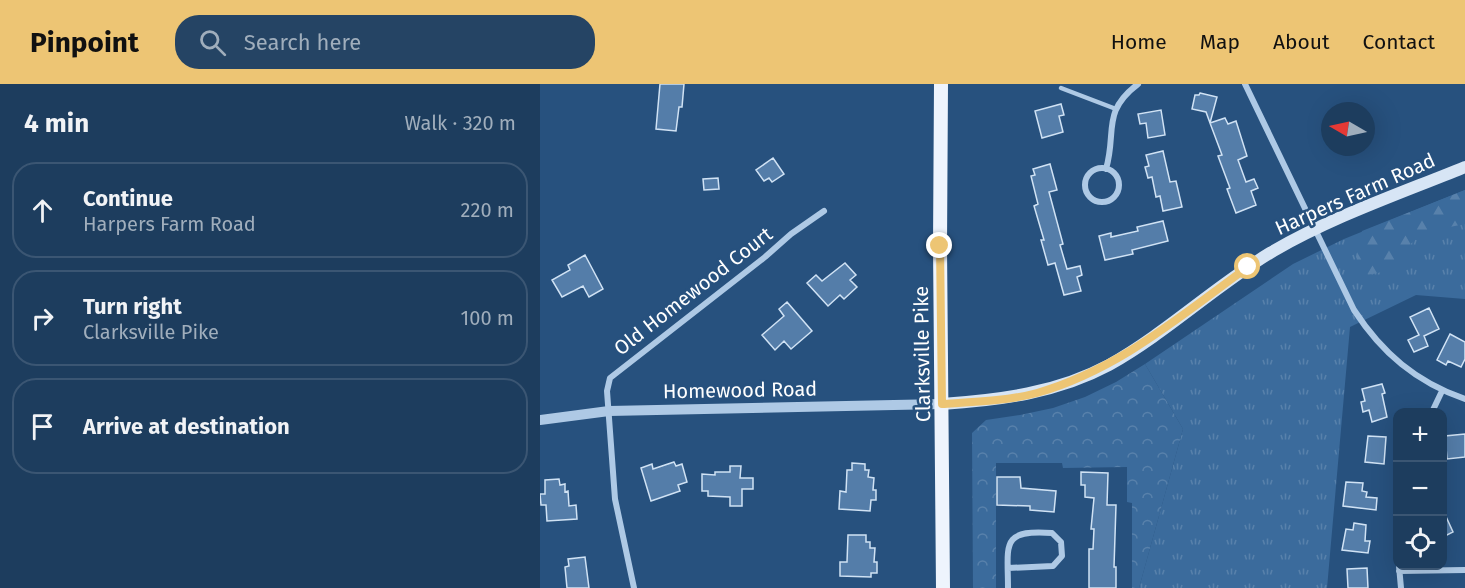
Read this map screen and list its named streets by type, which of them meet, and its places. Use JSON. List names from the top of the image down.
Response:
{
  "streets": {
    "main road": ["Harpers Farm Road", "Clarksville Pike"],
    "street": ["Old Homewood Court", "Homewood Road"]
  },
  "crossings": [
    ["Harpers Farm Road", "Clarksville Pike"],
    ["Harpers Farm Road", "Homewood Road"],
    ["Old Homewood Court", "Homewood Road"],
    ["Clarksville Pike", "Homewood Road"]
  ],
  "north": "left",
  "page": {
    "header": "Pinpoint",
    "search": "Search here",
    "nav": [
      "Home",
      "Map",
      "About",
      "Contact"
    ],
    "heading": ["4 min", "Walk · 320 m"],
    "list": [
      ["Continue", "Harpers Farm Road", "220 m"],
      ["Turn right", "Clarksville Pike", "100 m"],
      "Arrive at destination"
    ],
    "map_buttons": ["+", "−"]
  }
}
